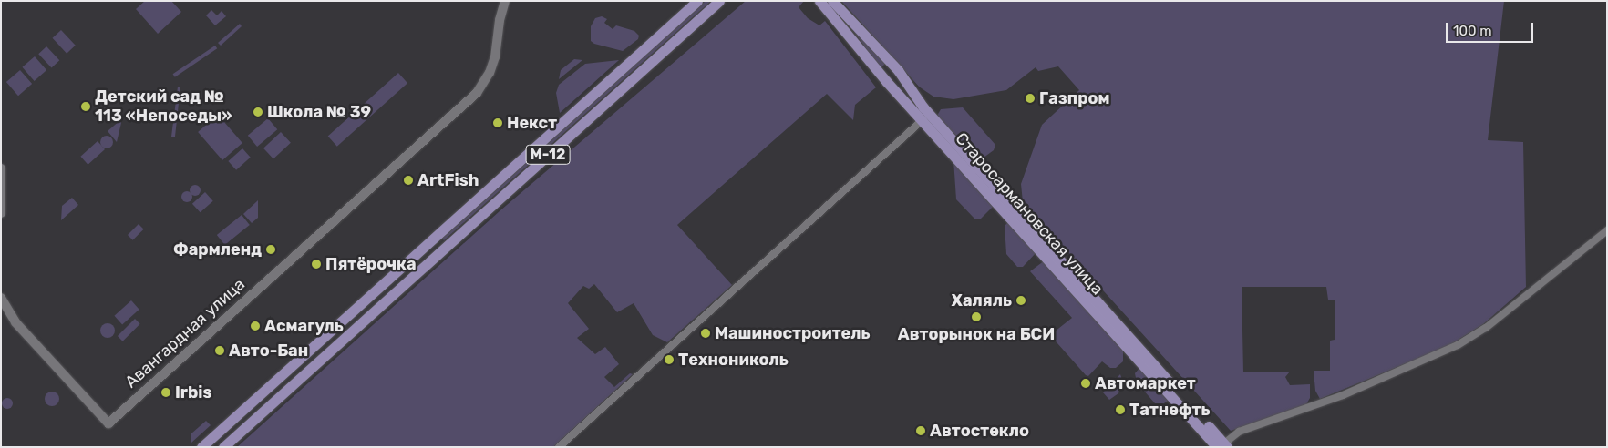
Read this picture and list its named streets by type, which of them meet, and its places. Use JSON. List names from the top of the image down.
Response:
{
  "streets": {
    "main road": ["М-12", "Старосармановская улица"],
    "street": ["Авангардная улица"]
  },
  "places": [
    "Газпром",
    "Детский сад № 113 «Непоседы»",
    "Школа № 39",
    "Некст",
    "ArtFish",
    "Фармленд",
    "Пятёрочка",
    "Халяль",
    "Авторынок на БСИ",
    "Асмагуль",
    "Машиностроитель",
    "Авто-Бан",
    "Технониколь",
    "Автомаркет",
    "Irbis",
    "Татнефть",
    "Автостекло"
  ],
  "scale_bar": "100 m"
}
